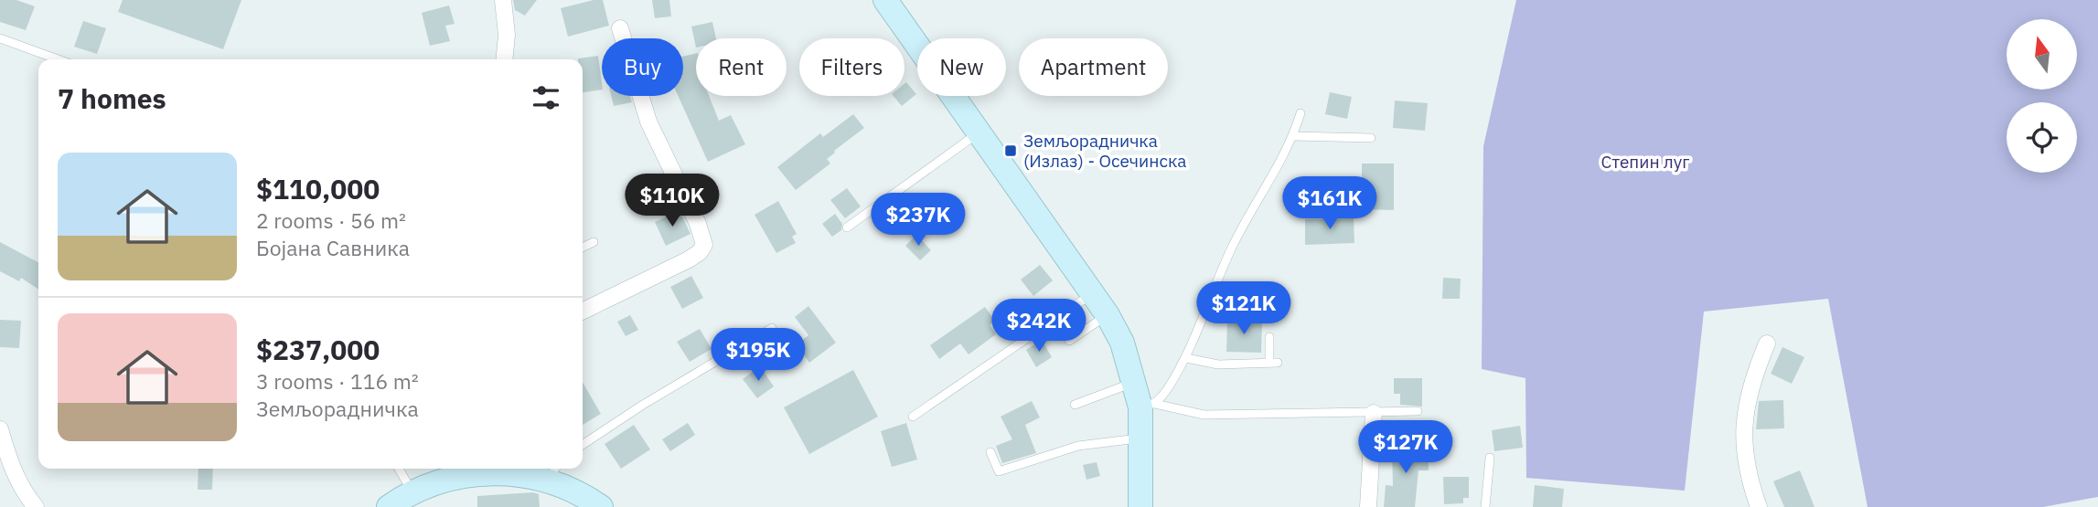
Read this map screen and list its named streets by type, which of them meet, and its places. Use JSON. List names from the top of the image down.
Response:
{
  "parks": ["Степин луг"],
  "places": {
    "transit": ["Земљорадничка (Излаз) - Осечинска"]
  },
  "north": "top",
  "page": {
    "chip": [
      "Buy",
      "Rent",
      "Filters",
      "New",
      "Apartment"
    ],
    "heading": "7 homes",
    "list": [
      {
        "name": "$110,000",
        "note": "2 rooms · 56 m² · Бојана Савника"
      },
      {
        "name": "$237,000",
        "note": "3 rooms · 116 m² · Земљорадничка"
      }
    ],
    "price": [
      "$110K",
      "$161K",
      "$237K",
      "$121K",
      "$242K",
      "$195K",
      "$127K"
    ]
  }
}
